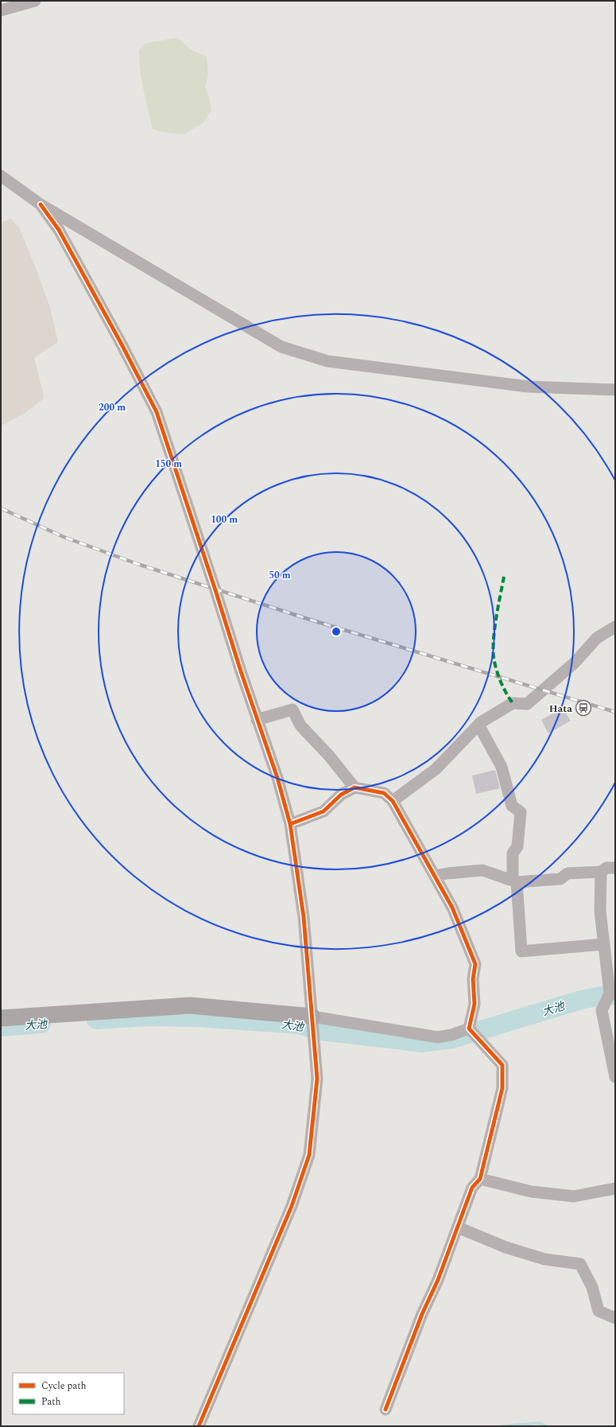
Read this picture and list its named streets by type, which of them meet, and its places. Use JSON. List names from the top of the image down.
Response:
{
  "water": ["大池"],
  "places": {
    "station": ["Hata"]
  },
  "legend": ["Cycle path", "Path"],
  "rings": [
    "200 m",
    "150 m",
    "100 m",
    "50 m"
  ]
}
